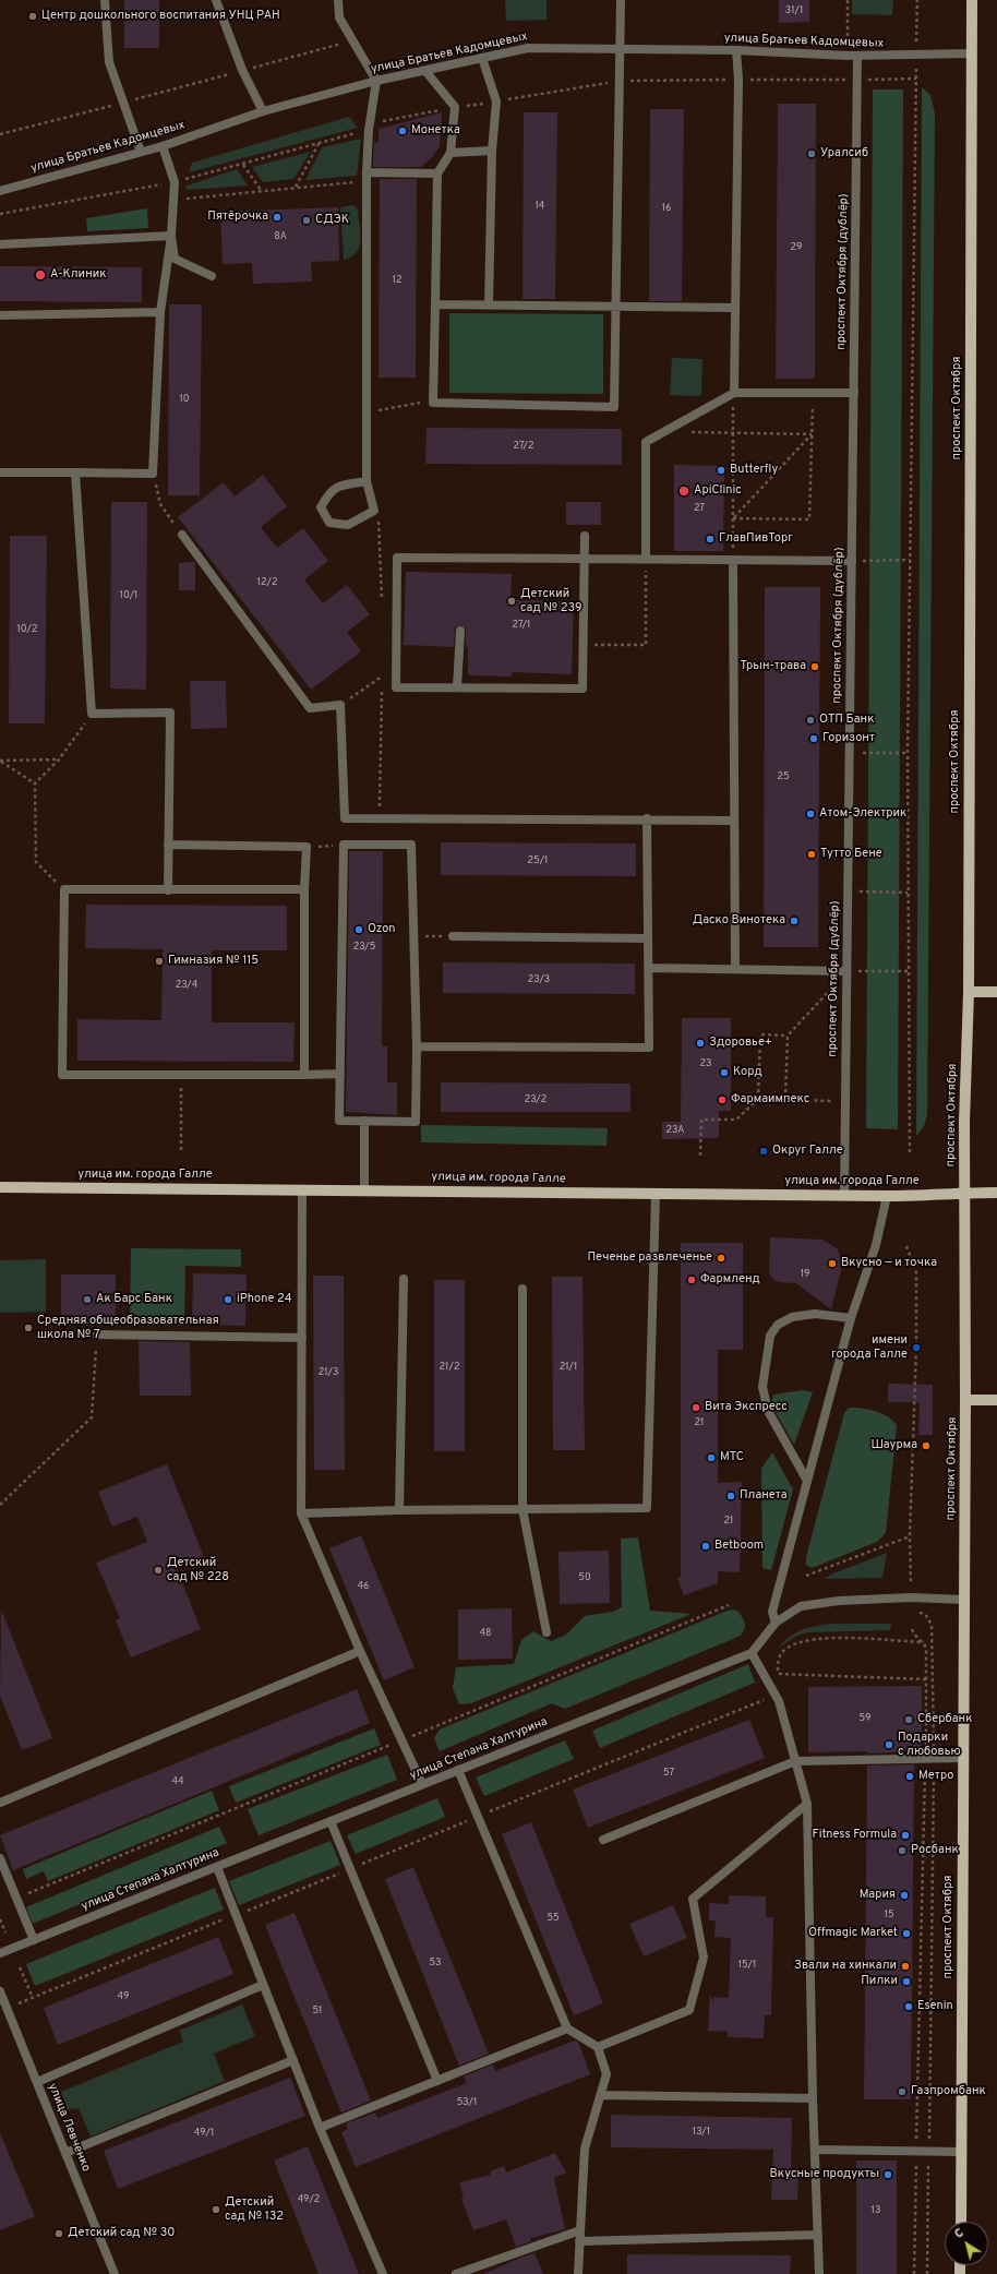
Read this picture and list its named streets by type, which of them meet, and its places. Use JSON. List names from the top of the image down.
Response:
{
  "streets": {
    "main road": ["проспект Октября", "улица им. города Галле"],
    "street": [
      "улица Братьев Кадомцевых",
      "проспект Октября (дублёр)",
      "улица Степана Халтурина",
      "улица Левченко"
    ]
  },
  "crossings": [
    ["улица Братьев Кадомцевых", "проспект Октября (дублёр)"],
    ["улица Братьев Кадомцевых", "проспект Октября"],
    ["проспект Октября (дублёр)", "улица им. города Галле"],
    ["проспект Октября", "улица им. города Галле"],
    ["проспект Октября", "улица Степана Халтурина"]
  ],
  "places": [
    "Центр дошкольного воспитания УНЦ РАН",
    "Монетка",
    "Уралсиб",
    "Пятёрочка",
    "СДЭК",
    "А-Клиник",
    "Butterfly",
    "ApiClinic",
    "ГлавПивТорг",
    "Детский сад № 239",
    "Трын-трава",
    "ОТП Банк",
    "Горизонт",
    "Атом-Электрик",
    "Тутто Бене",
    "Даско Винотека",
    "Ozon",
    "Гимназия № 115",
    "Здоровье+",
    "Корд",
    "Фармаимпекс",
    "Округ Галле",
    "Печенье развлеченье",
    "Вкусно — и точка",
    "Фармленд",
    "Ак Барс Банк",
    "iPhone 24",
    "Средняя общеобразовательная школа № 7",
    "имени города Галле",
    "Вита Экспресс",
    "Шаурма",
    "МТС",
    "Планета",
    "Betboom",
    "Детский сад № 228",
    "Сбербанк",
    "Подарки с любовью",
    "Метро",
    "Fitness Formula",
    "Росбанк",
    "Мария",
    "Offmagic Market",
    "Звали на хинкали",
    "Пилки",
    "Esenin",
    "Газпромбанк",
    "Вкусные продукты",
    "Детский сад № 132",
    "Детский сад № 30"
  ],
  "house_numbers": [
    "31/1",
    "14",
    "16",
    "8А",
    "29",
    "12",
    "10",
    "27/2",
    "27",
    "12/2",
    "10/1",
    "27/1",
    "10/2",
    "25",
    "25/1",
    "23/5",
    "23/3",
    "23/4",
    "23",
    "23/2",
    "23А",
    "19",
    "21/2",
    "21/1",
    "21/3",
    "21",
    "21",
    "50",
    "46",
    "48",
    "59",
    "57",
    "44",
    "15",
    "55",
    "53",
    "15/1",
    "49",
    "51",
    "53/1",
    "13/1",
    "49/1",
    "49/2",
    "13"
  ],
  "north": "top left"
}
